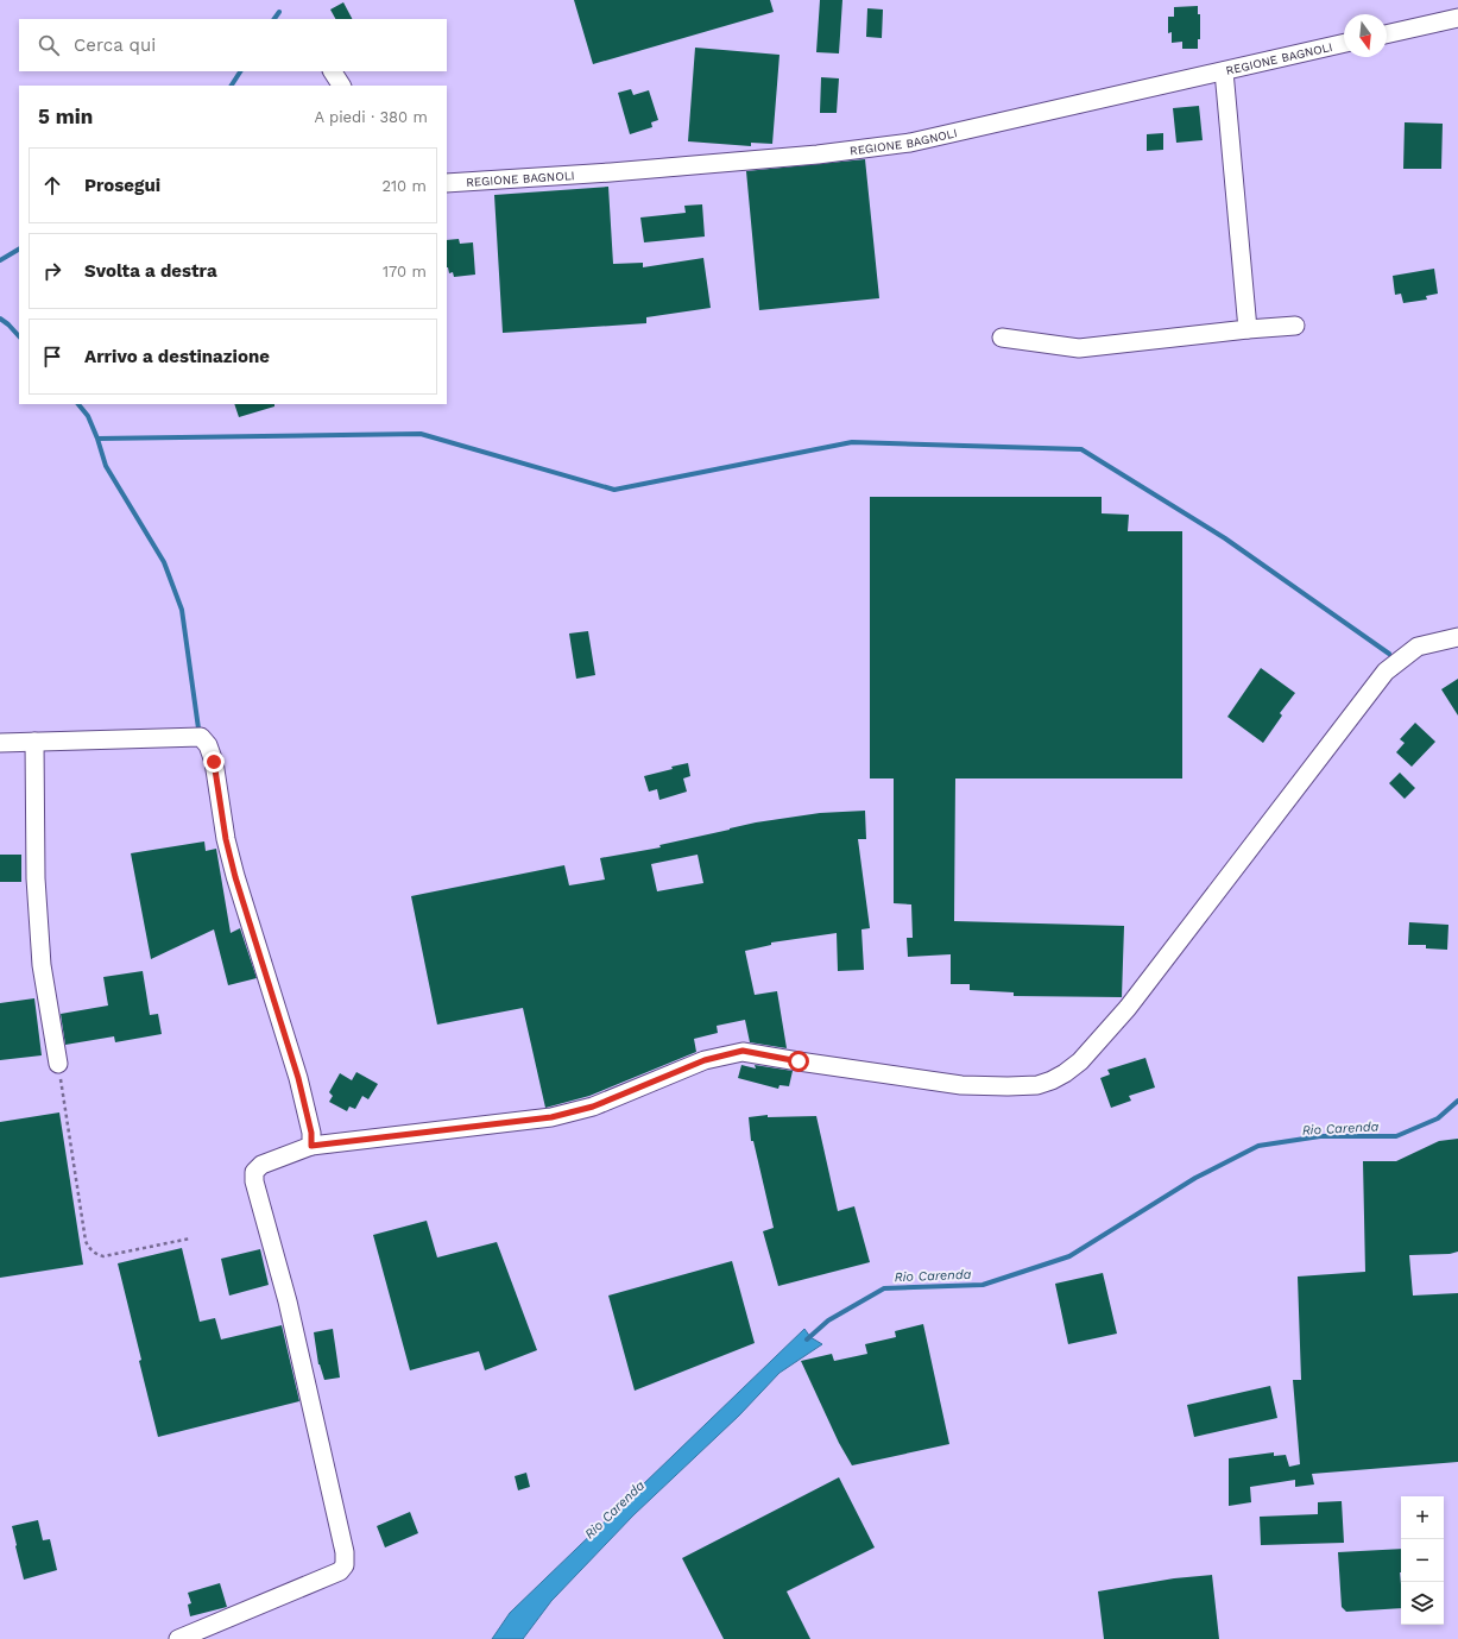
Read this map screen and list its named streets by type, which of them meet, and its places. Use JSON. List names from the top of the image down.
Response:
{
  "streets": {
    "street": ["REGIONE BAGNOLI"]
  },
  "water": ["Rio Carenda"],
  "north": "bottom",
  "page": {
    "search": "Cerca qui",
    "heading": ["5 min", "A piedi · 380 m"],
    "list": [
      ["Prosegui", "210 m"],
      ["Svolta a destra", "170 m"],
      "Arrivo a destinazione"
    ],
    "map_buttons": ["+", "−"]
  }
}
